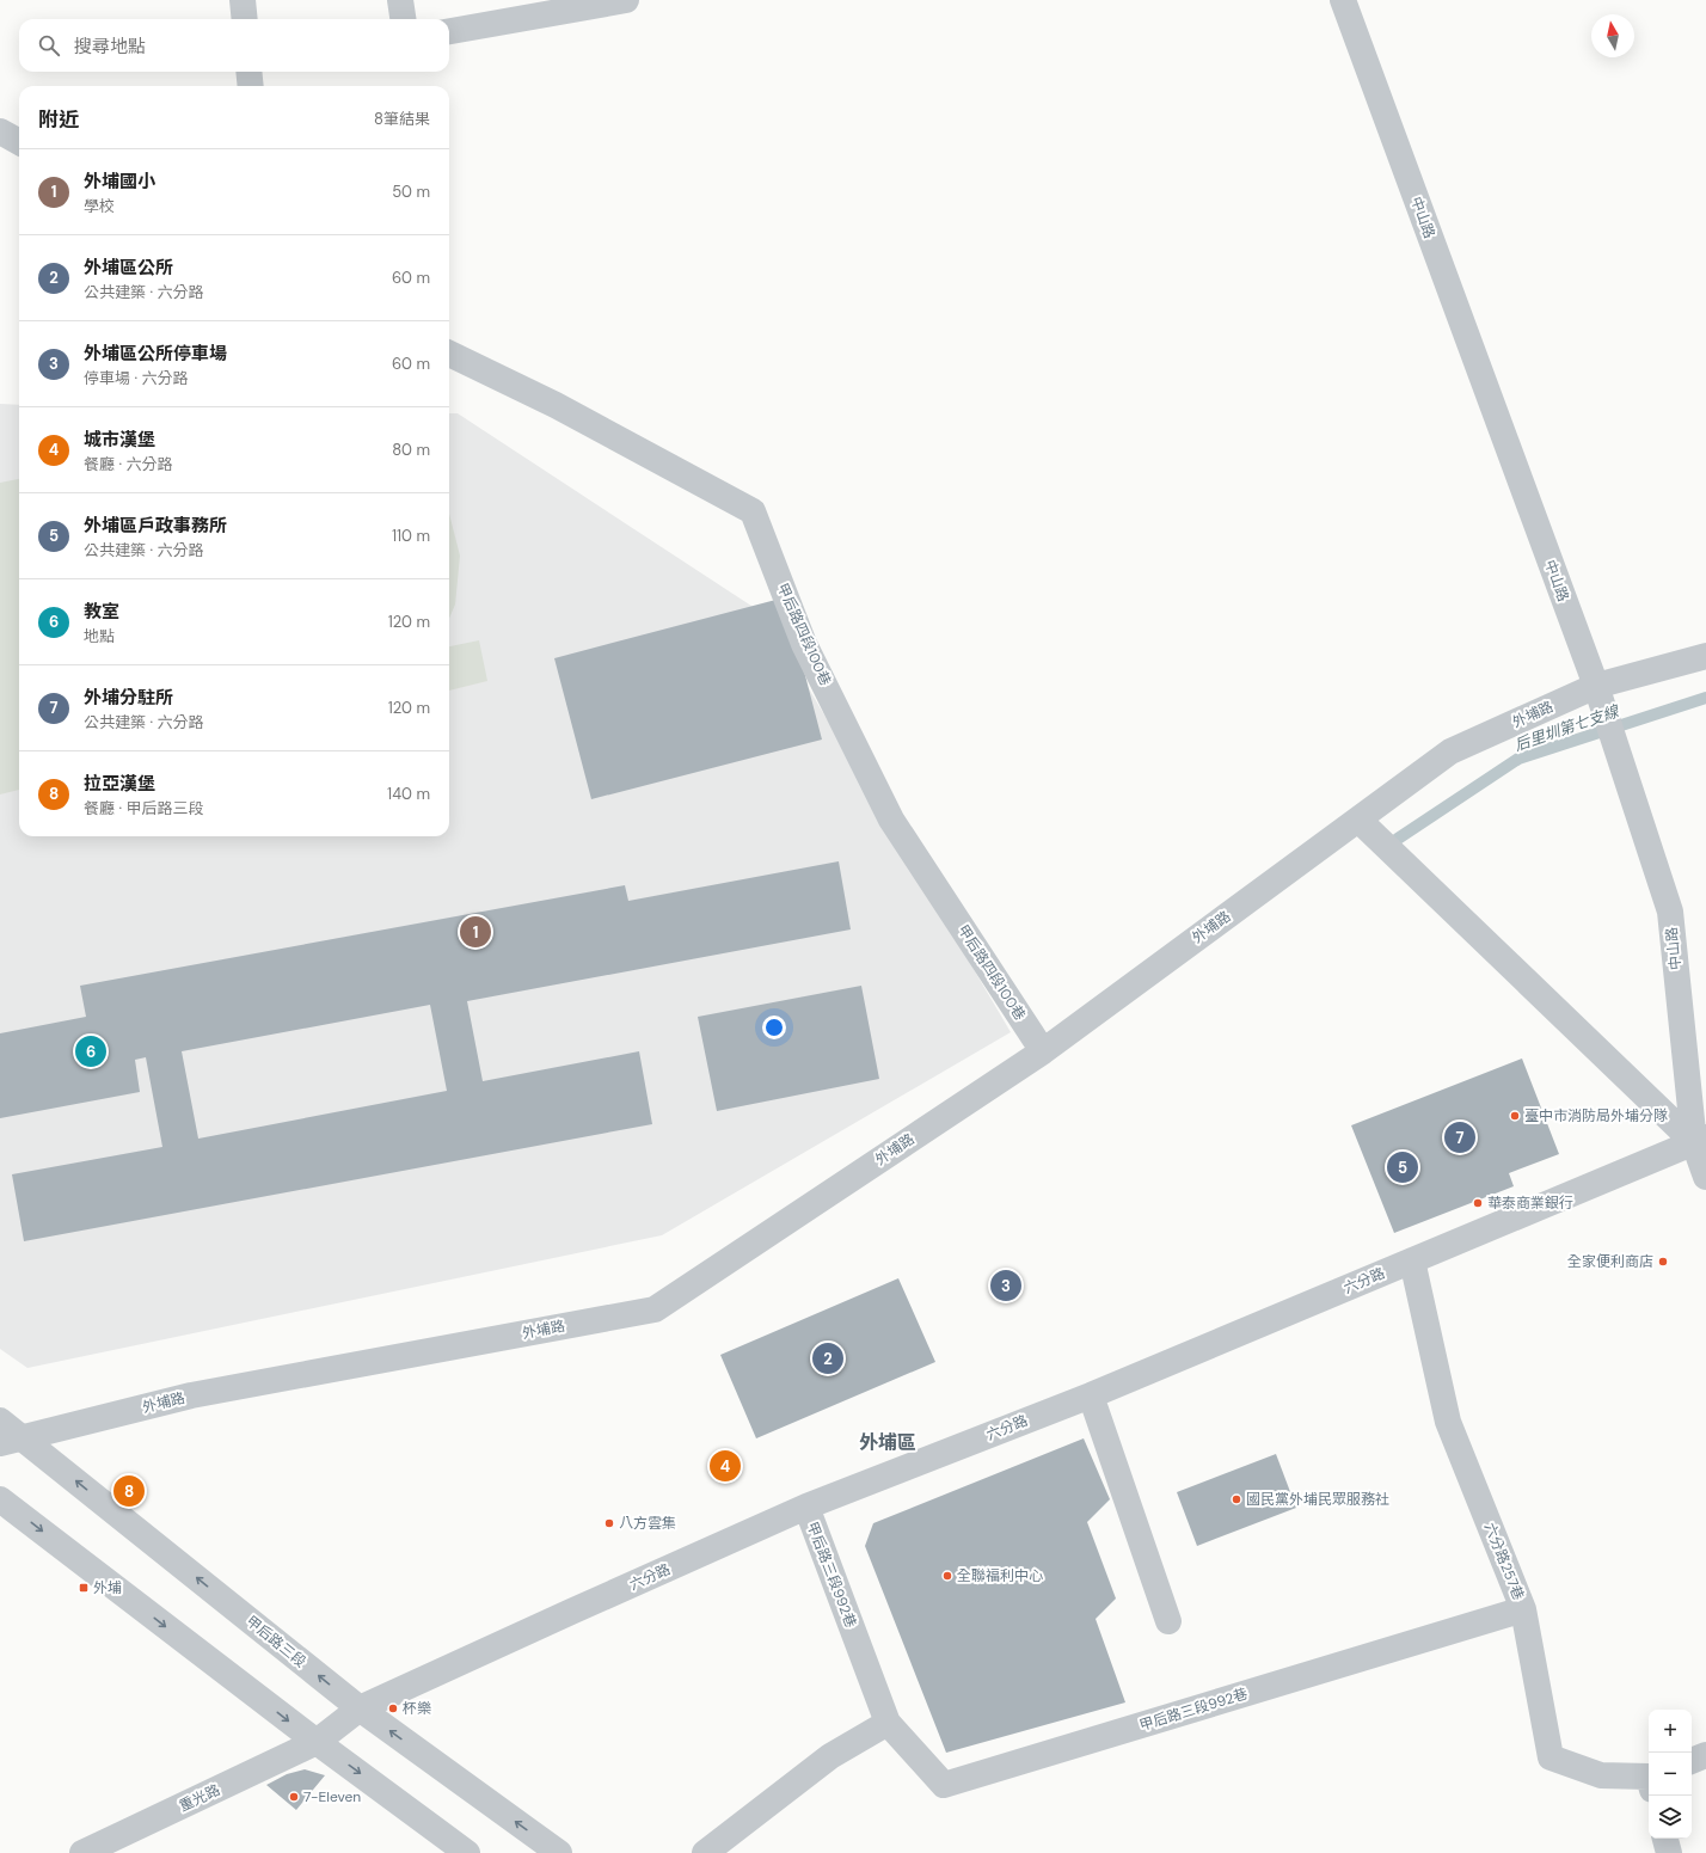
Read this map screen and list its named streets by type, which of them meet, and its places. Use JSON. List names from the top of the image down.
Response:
{
  "streets": {
    "street": [
      "中山路",
      "甲后路四段100巷",
      "外埔路",
      "六分路",
      "六分路257巷",
      "甲后路三段992巷",
      "甲后路三段",
      "重光路"
    ]
  },
  "crossings": [
    ["中山路", "外埔路"],
    ["中山路", "六分路"],
    ["甲后路四段100巷", "外埔路"],
    ["外埔路", "甲后路三段"],
    ["六分路", "六分路257巷"],
    ["六分路", "甲后路三段992巷"],
    ["六分路", "甲后路三段"],
    ["六分路", "重光路"],
    ["六分路257巷", "甲后路三段992巷"]
  ],
  "districts": ["外埔區"],
  "water": ["后里圳第七支線"],
  "places": {
    "other": [
      "臺中市消防局外埔分隊",
      "華泰商業銀行",
      "全家便利商店",
      "國民黨外埔民眾服務社",
      "八方雲集",
      "全聯福利中心",
      "杯樂",
      "7-Eleven"
    ],
    "transit": ["外埔"]
  },
  "north": "top",
  "page": {
    "search": "搜尋地點",
    "heading": ["附近", "8筆結果"],
    "list": [
      {
        "mark": "1",
        "name": "外埔國小",
        "note": "學校",
        "value": "50 m"
      },
      {
        "mark": "2",
        "name": "外埔區公所",
        "note": "公共建築 · 六分路",
        "value": "60 m"
      },
      {
        "mark": "3",
        "name": "外埔區公所停車場",
        "note": "停車場 · 六分路",
        "value": "60 m"
      },
      {
        "mark": "4",
        "name": "城市漢堡",
        "note": "餐廳 · 六分路",
        "value": "80 m"
      },
      {
        "mark": "5",
        "name": "外埔區戶政事務所",
        "note": "公共建築 · 六分路",
        "value": "110 m"
      },
      {
        "mark": "6",
        "name": "教室",
        "note": "地點",
        "value": "120 m"
      },
      {
        "mark": "7",
        "name": "外埔分駐所",
        "note": "公共建築 · 六分路",
        "value": "120 m"
      },
      {
        "mark": "8",
        "name": "拉亞漢堡",
        "note": "餐廳 · 甲后路三段",
        "value": "140 m"
      }
    ],
    "pins": [
      "1",
      "6",
      "7",
      "5",
      "3",
      "2",
      "4",
      "8"
    ],
    "map_buttons": ["+", "−"]
  }
}
